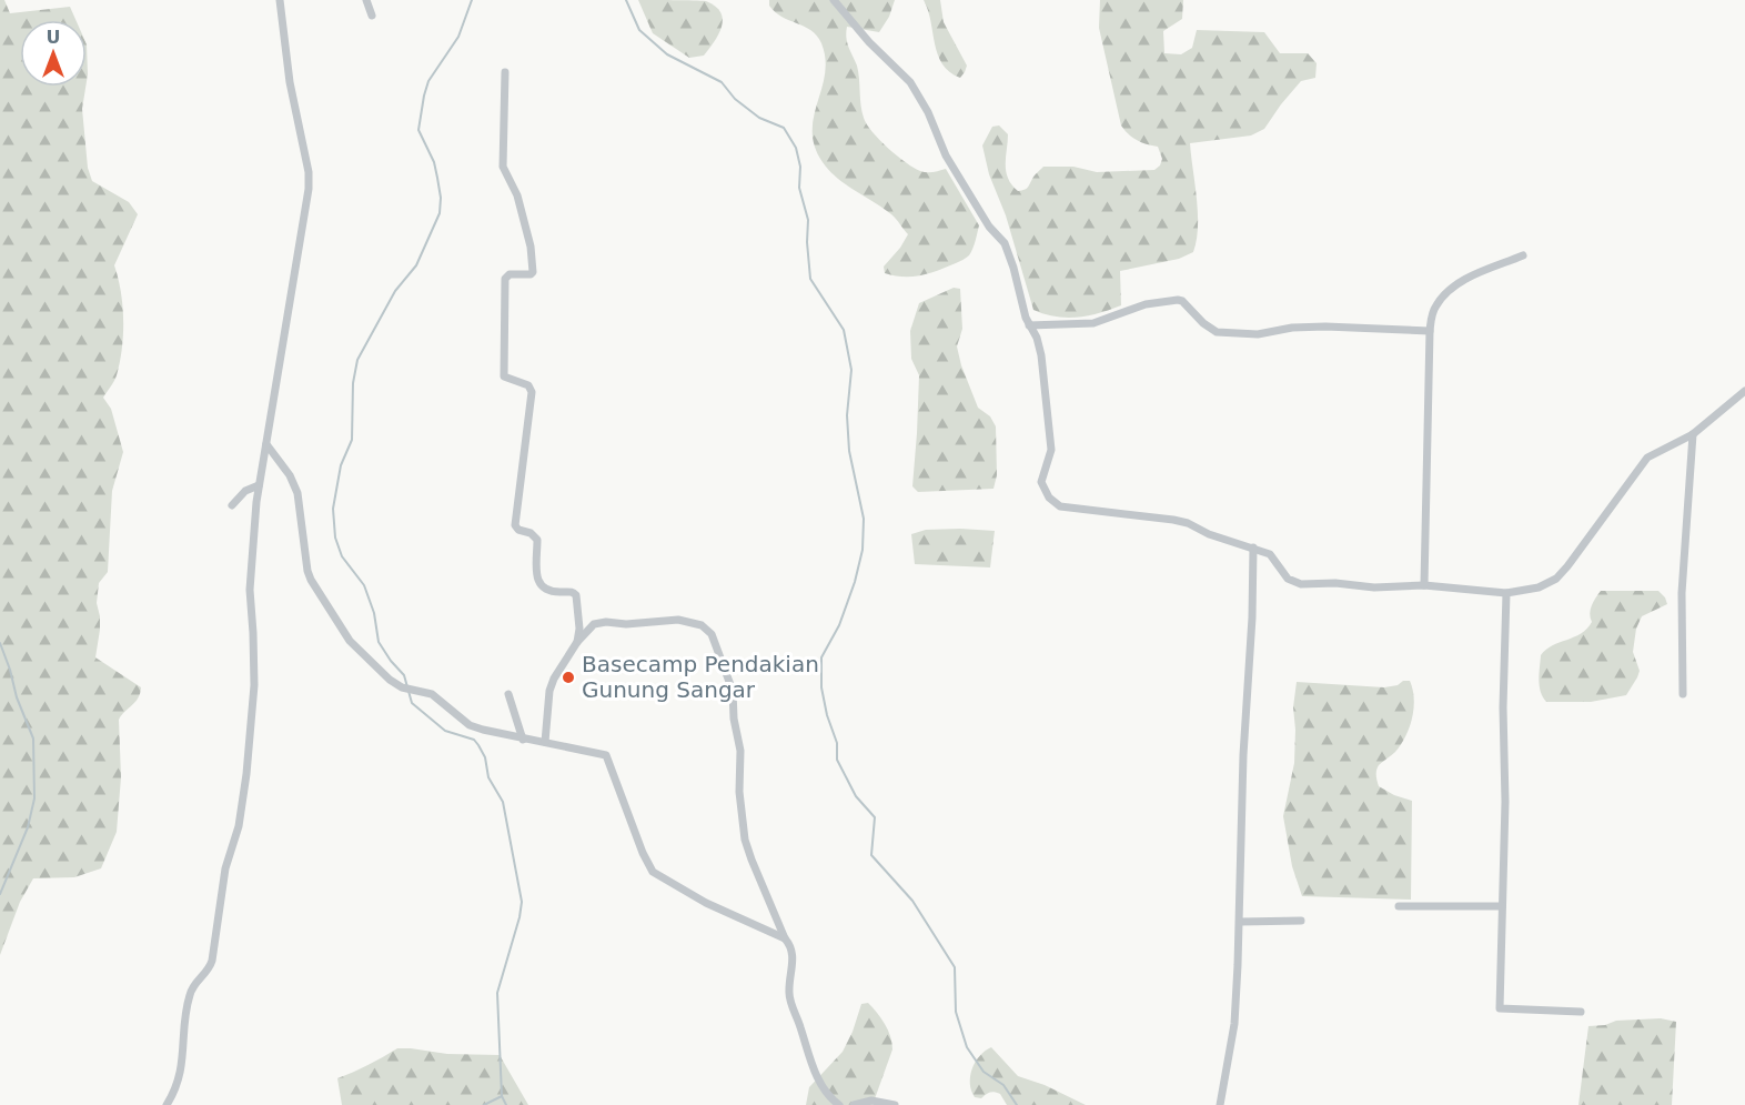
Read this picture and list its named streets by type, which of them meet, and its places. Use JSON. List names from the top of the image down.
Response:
{
  "places": ["Basecamp Pendakian Gunung Sangar"],
  "north": "top"
}
